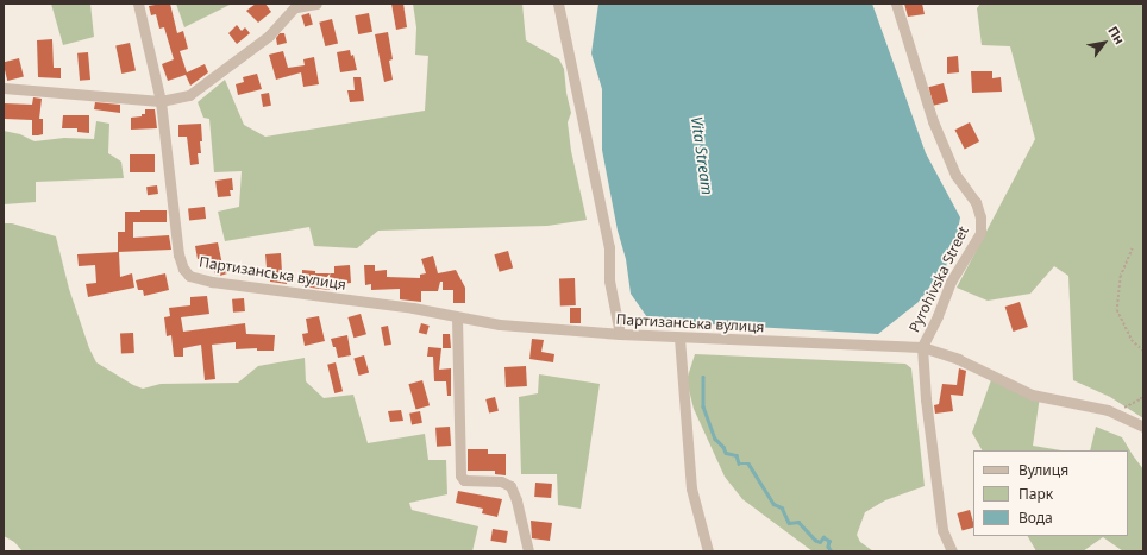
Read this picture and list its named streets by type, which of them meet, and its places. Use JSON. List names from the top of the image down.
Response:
{
  "streets": {
    "street": ["Партизанська вулиця", "Pyrohivska Street"]
  },
  "crossings": [
    ["Партизанська вулиця", "Pyrohivska Street"]
  ],
  "water": ["Vita Stream"],
  "legend": ["Вулиця", "Парк", "Вода"],
  "north": "top right"
}
